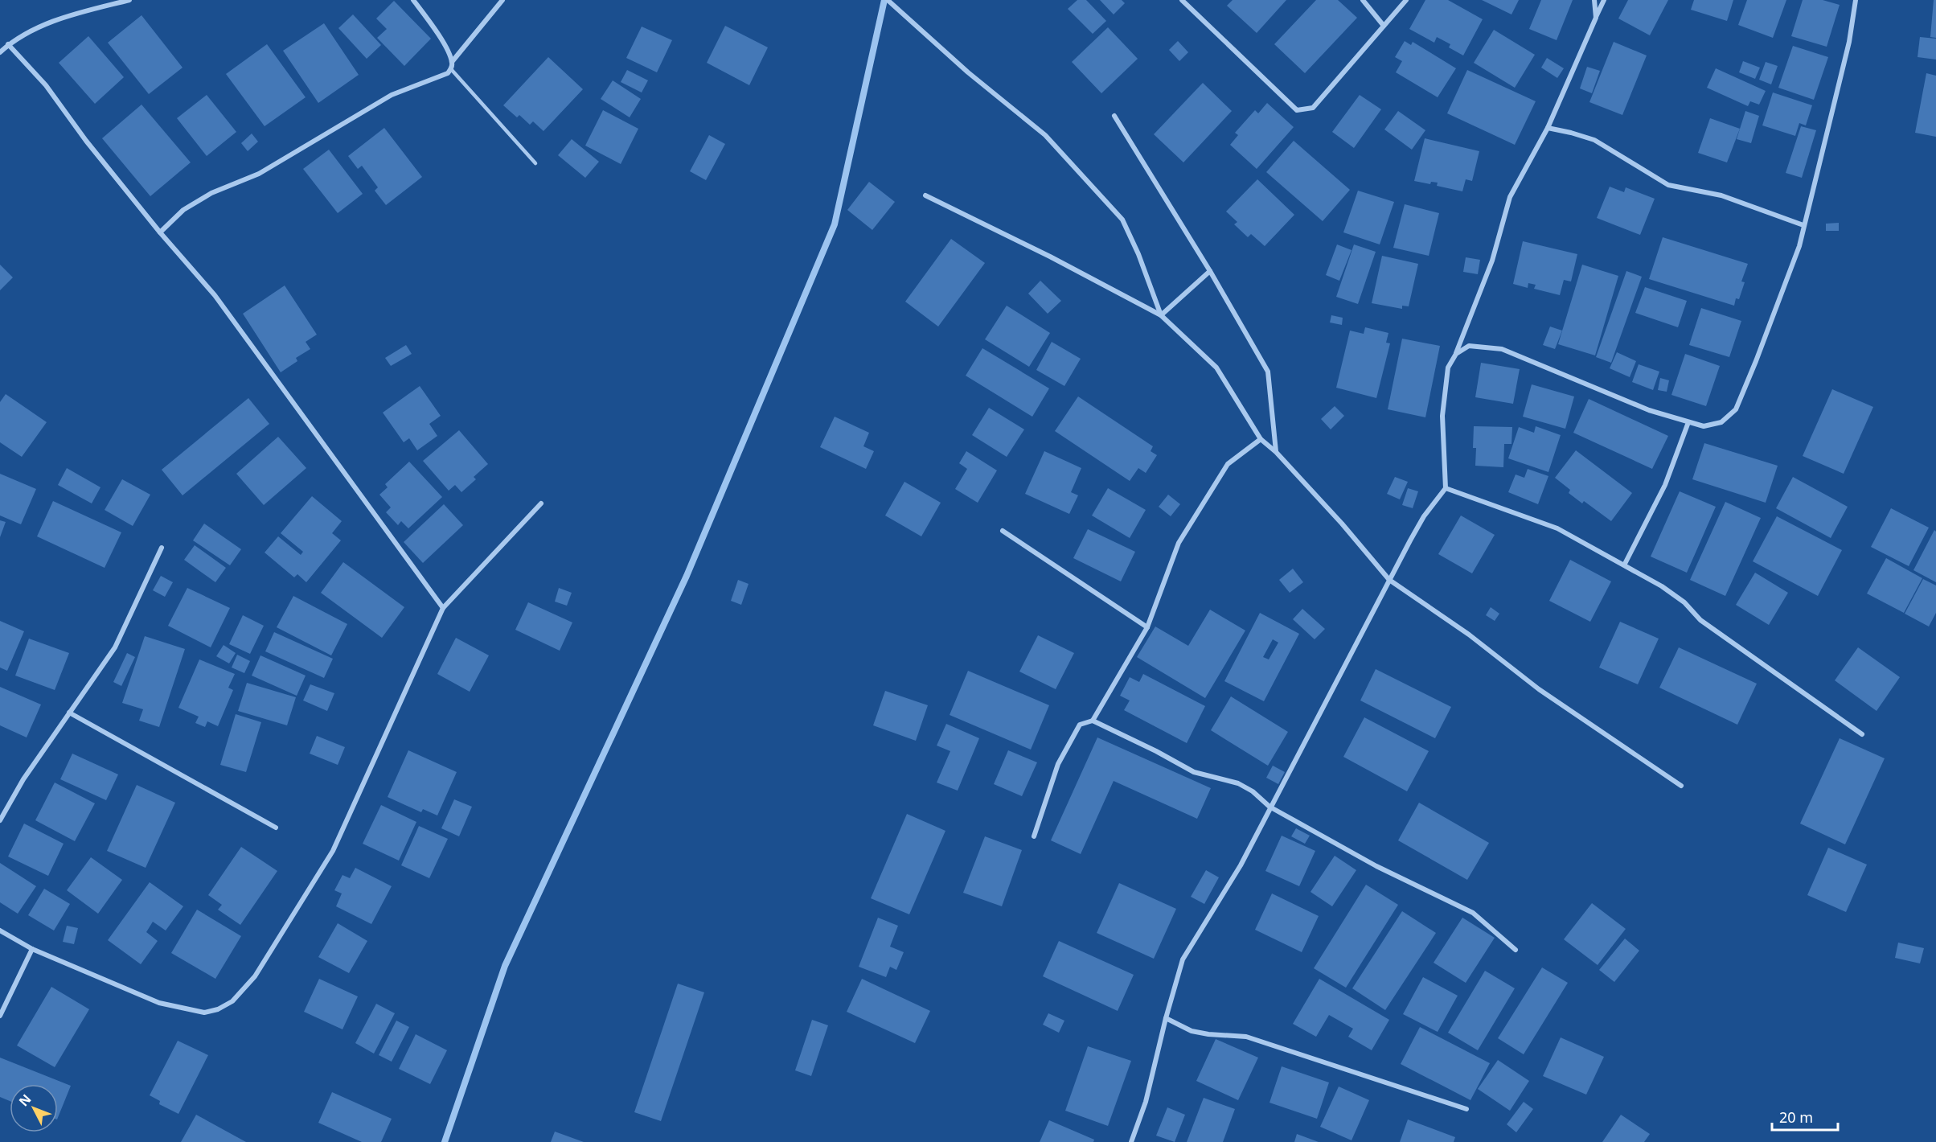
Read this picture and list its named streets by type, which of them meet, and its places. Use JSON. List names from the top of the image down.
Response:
{
  "scale_bar": "20 m",
  "north": "top left"
}
